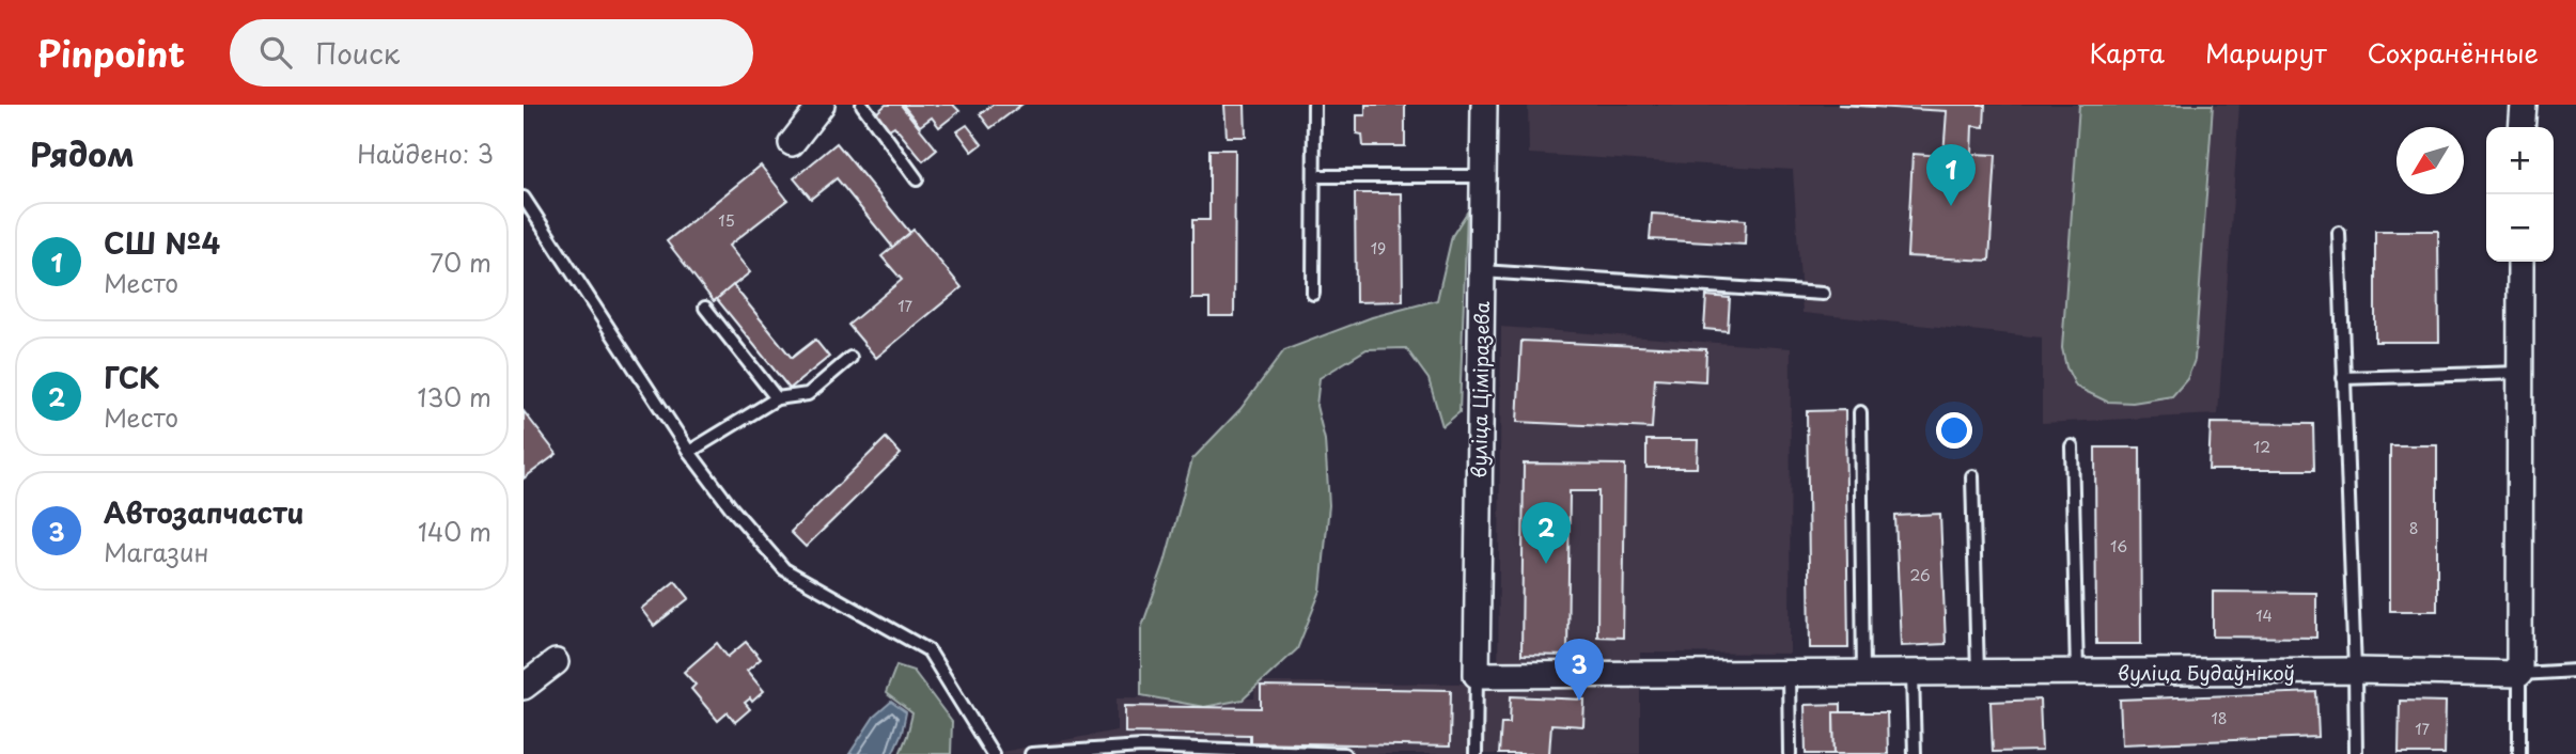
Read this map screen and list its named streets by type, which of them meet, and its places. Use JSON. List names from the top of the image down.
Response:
{
  "streets": {
    "street": ["вуліца Ціміразева", "вуліца Будаўнікоў"]
  },
  "crossings": [
    ["вуліца Ціміразева", "вуліца Будаўнікоў"]
  ],
  "house_numbers": [
    "15",
    "19",
    "17",
    "12",
    "8",
    "16",
    "26",
    "14",
    "18",
    "17"
  ],
  "north": "bottom left",
  "page": {
    "header": "Pinpoint",
    "search": "Поиск",
    "nav": ["Карта", "Маршрут", "Сохранённые"],
    "heading": ["Рядом", "Найдено: 3"],
    "map_buttons": ["+", "−"],
    "pins": ["1", "2", "3"],
    "list": [
      {
        "mark": "1",
        "name": "СШ №4",
        "note": "Место",
        "value": "70 m"
      },
      {
        "mark": "2",
        "name": "ГСК",
        "note": "Место",
        "value": "130 m"
      },
      {
        "mark": "3",
        "name": "Автозапчасти",
        "note": "Магазин",
        "value": "140 m"
      }
    ]
  }
}
